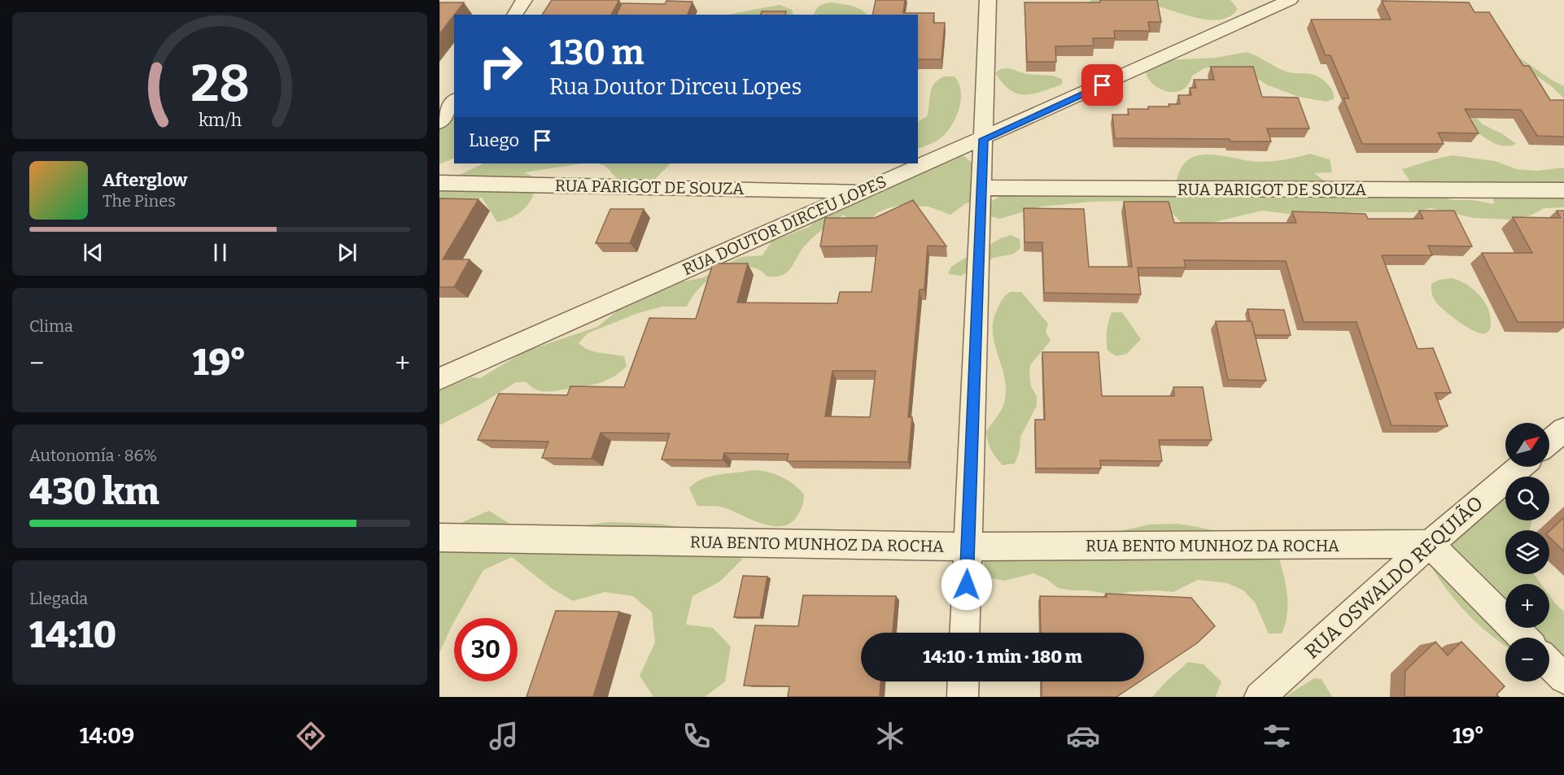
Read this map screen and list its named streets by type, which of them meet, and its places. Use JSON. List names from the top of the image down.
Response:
{
  "streets": {
    "street": [
      "RUA PARIGOT DE SOUZA",
      "RUA DOUTOR DIRCEU LOPES",
      "RUA BENTO MUNHOZ DA ROCHA",
      "RUA OSWALDO REQUIÃO"
    ]
  },
  "crossings": [
    ["RUA PARIGOT DE SOUZA", "RUA DOUTOR DIRCEU LOPES"],
    ["RUA BENTO MUNHOZ DA ROCHA", "RUA OSWALDO REQUIÃO"]
  ],
  "north": "top right",
  "page": {
    "turn": ["130 m", "Rua Doutor Dirceu Lopes"],
    "then": "Luego",
    "song": ["Afterglow", "The Pines"],
    "tile": [
      "Clima",
      ["Autonomía · 86%", "430 km"],
      ["Llegada", "14:10"]
    ],
    "heat": ["−", "19°", "+"],
    "map_buttons": ["+", "−"],
    "limit": "30",
    "trip": "14:10 · 1 min · 180 m",
    "tabs": ["14:09", "19°"],
    "gauge": ["28", "km/h"]
  }
}
